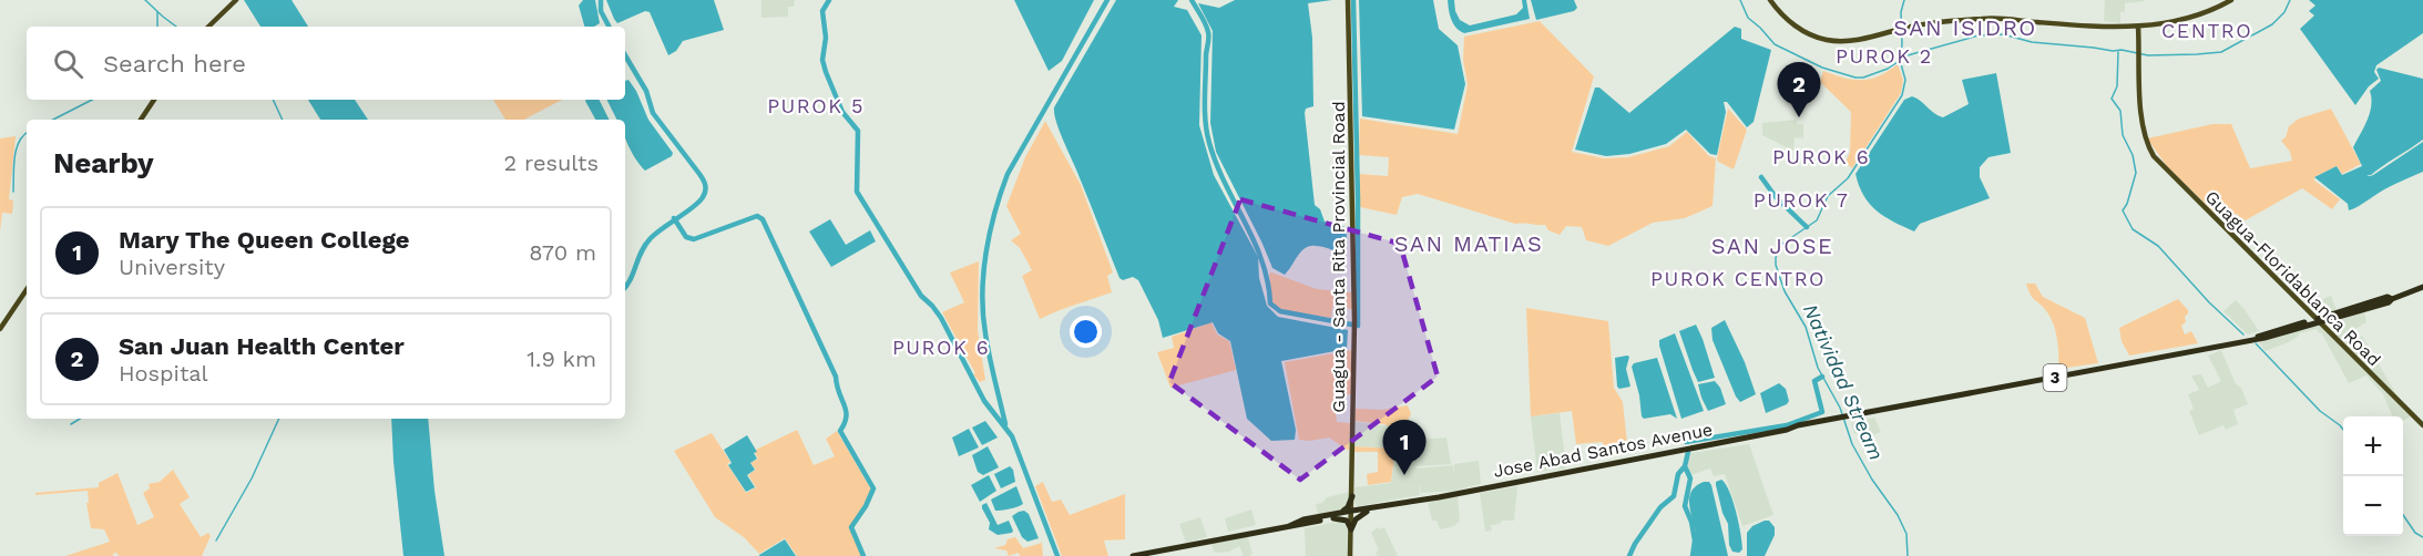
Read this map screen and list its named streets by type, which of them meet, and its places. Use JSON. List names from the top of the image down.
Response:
{
  "streets": {
    "highway": ["3", "Jose Abad Santos Avenue"],
    "main road": ["Guagua - Santa Rita Provincial Road", "Guagua-Floridablanca Road"]
  },
  "crossings": [
    ["Guagua - Santa Rita Provincial Road", "Jose Abad Santos Avenue"],
    ["Guagua-Floridablanca Road", "Jose Abad Santos Avenue"]
  ],
  "districts": [
    "SAN ISIDRO",
    "CENTRO",
    "PUROK 2",
    "PUROK 5",
    "PUROK 6",
    "PUROK 7",
    "SAN MATIAS",
    "SAN JOSE",
    "PUROK CENTRO",
    "PUROK 6"
  ],
  "water": ["Natividad Stream"],
  "page": {
    "search": "Search here",
    "pins": ["2", "1"],
    "heading": ["Nearby", "2 results"],
    "list": [
      {
        "mark": "1",
        "name": "Mary The Queen College",
        "note": "University",
        "value": "870 m"
      },
      {
        "mark": "2",
        "name": "San Juan Health Center",
        "note": "Hospital",
        "value": "1.9 km"
      }
    ],
    "map_buttons": ["+", "−"]
  }
}
